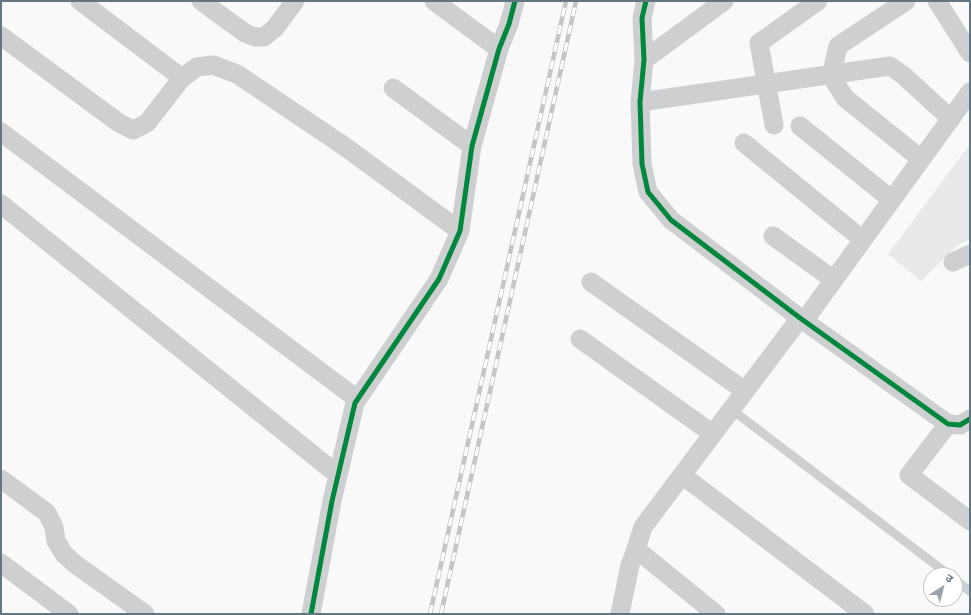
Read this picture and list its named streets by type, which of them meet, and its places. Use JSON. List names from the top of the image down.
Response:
{
  "north": "top right"
}
